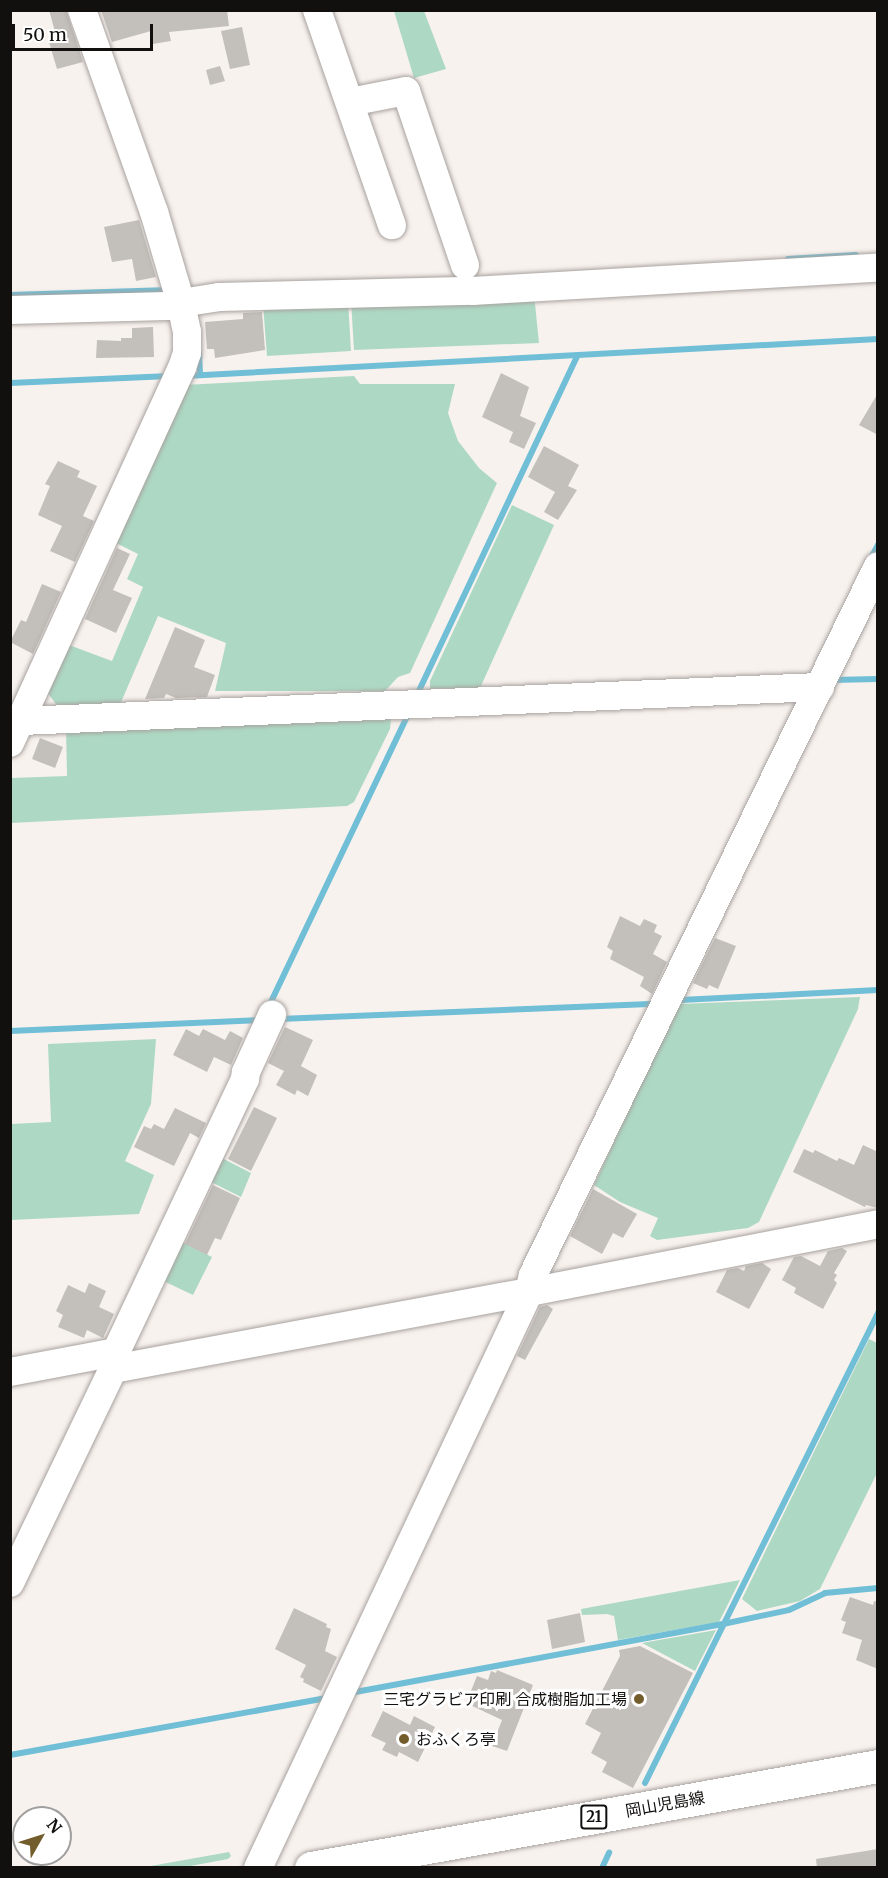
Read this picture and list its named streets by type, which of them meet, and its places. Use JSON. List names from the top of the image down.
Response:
{
  "streets": {
    "main road": ["岡山児島線", "21"]
  },
  "places": ["三宅グラビア印刷 合成樹脂加工場", "おふくろ亭"],
  "scale_bar": "50 m",
  "north": "top right"
}
